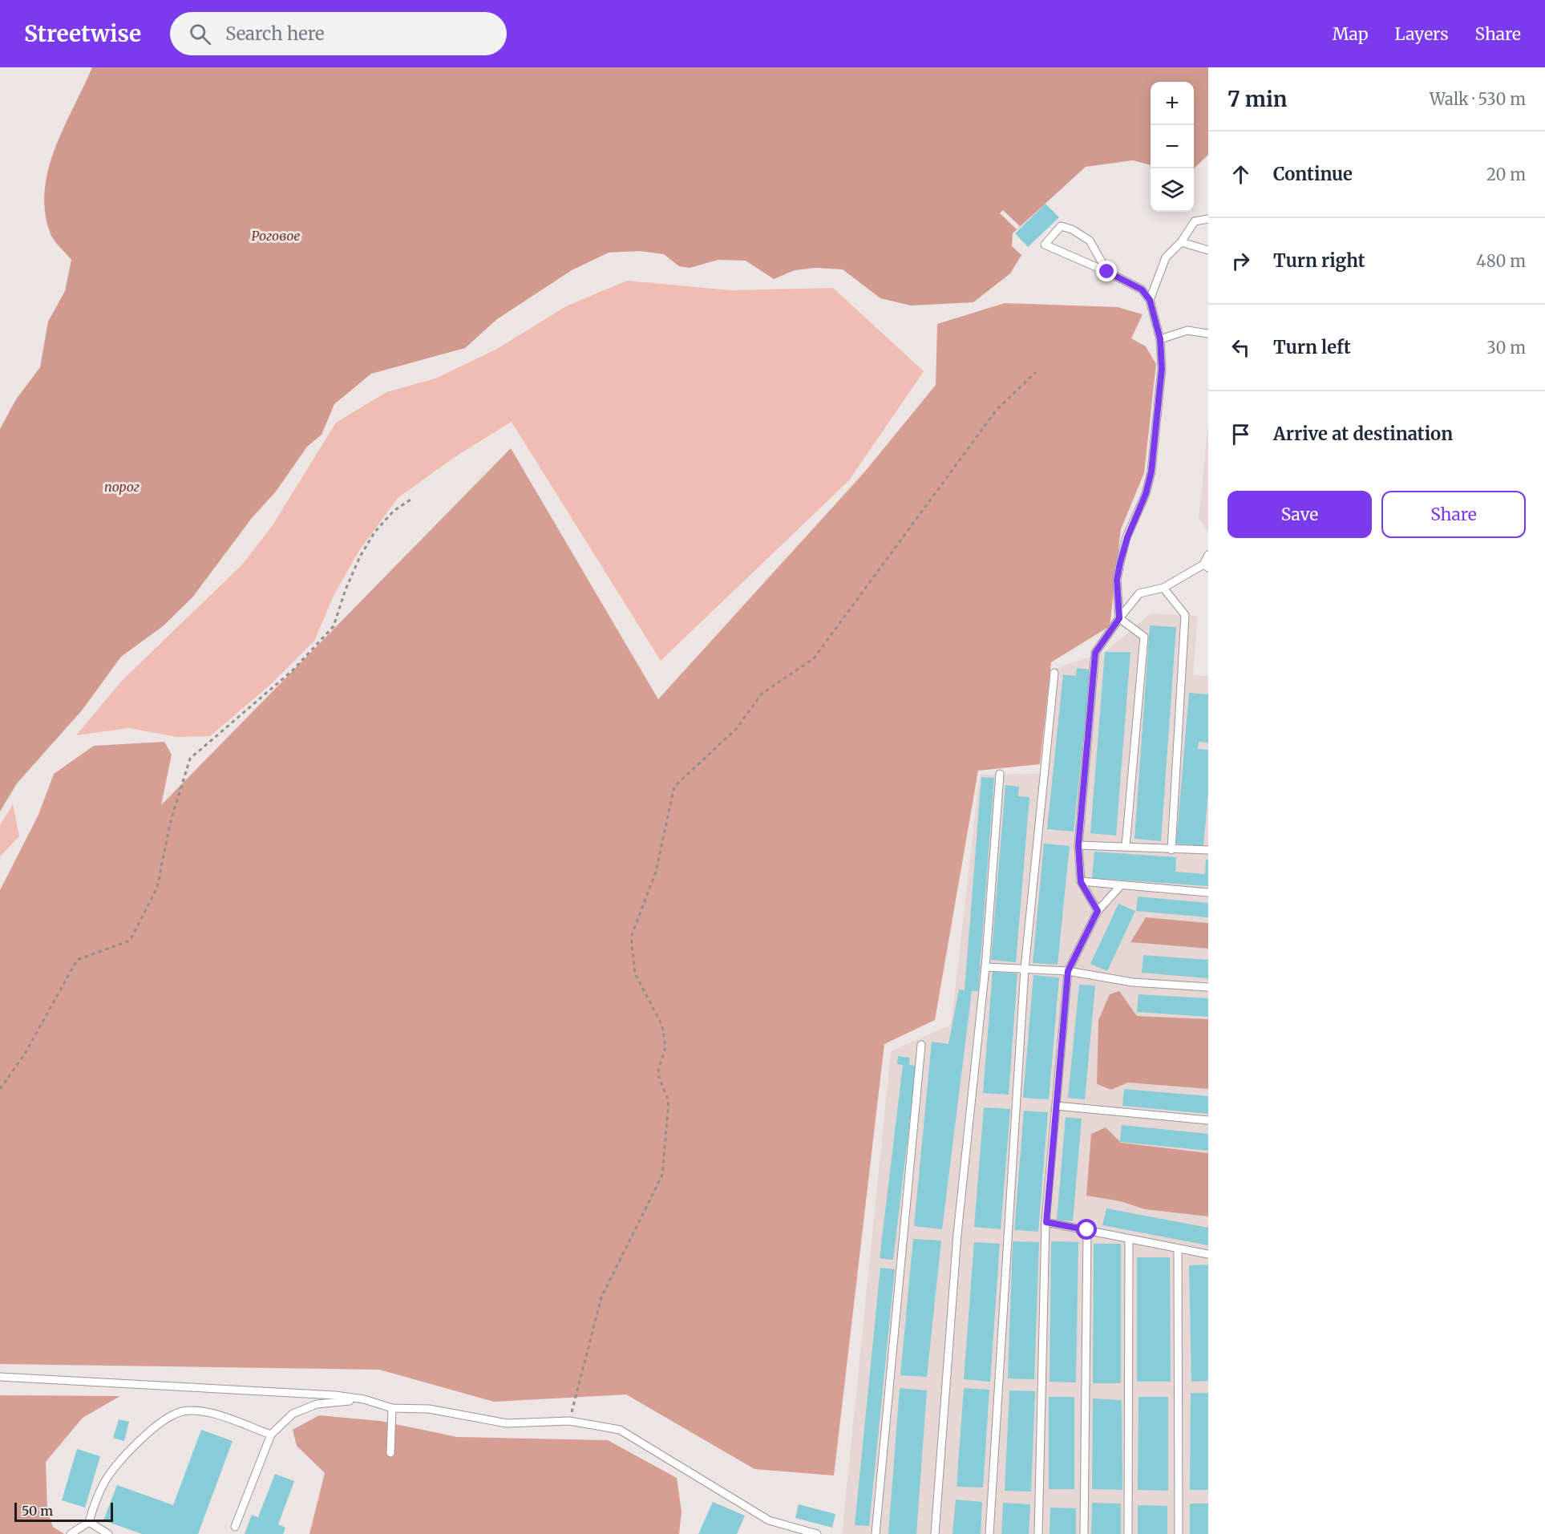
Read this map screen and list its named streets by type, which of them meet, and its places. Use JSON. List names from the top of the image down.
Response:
{
  "water": ["Роговое", "порог"],
  "scale_bar": "50 m",
  "page": {
    "header": "Streetwise",
    "search": "Search here",
    "nav": ["Map", "Layers", "Share"],
    "heading": ["7 min", "Walk · 530 m"],
    "map_buttons": ["+", "−"],
    "list": [
      ["Continue", "20 m"],
      ["Turn right", "480 m"],
      ["Turn left", "30 m"],
      "Arrive at destination"
    ],
    "buttons": ["Save", "Share"],
    "scale": "50 m"
  }
}
